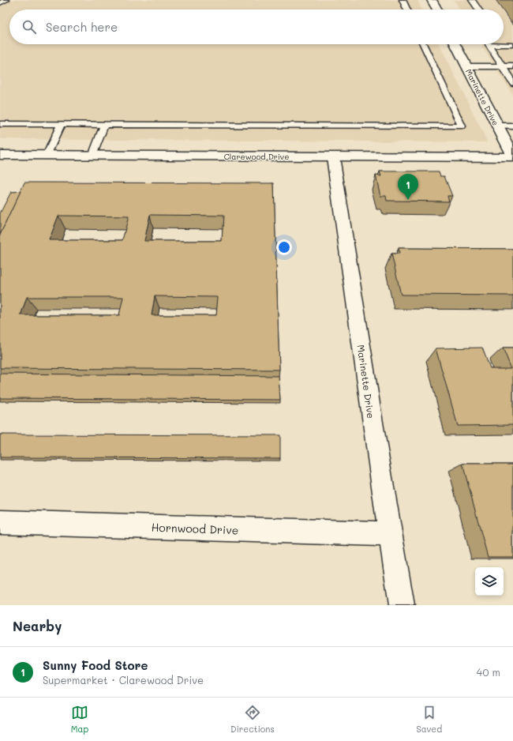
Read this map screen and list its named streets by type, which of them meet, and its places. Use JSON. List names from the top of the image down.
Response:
{
  "streets": {
    "street": ["Marinette Drive", "Clarewood Drive", "Hornwood Drive"]
  },
  "crossings": [
    ["Marinette Drive", "Clarewood Drive"],
    ["Marinette Drive", "Hornwood Drive"]
  ],
  "page": {
    "search": "Search here",
    "pins": "1",
    "heading": "Nearby",
    "list": [
      {
        "mark": "1",
        "name": "Sunny Food Store",
        "note": "Supermarket · Clarewood Drive",
        "value": "40 m"
      }
    ],
    "nav": ["Map", "Directions", "Saved"]
  }
}
